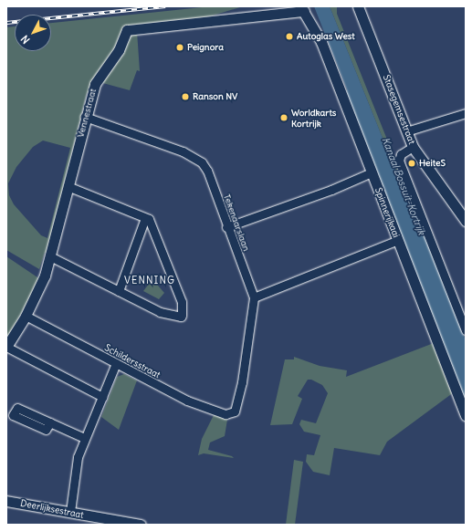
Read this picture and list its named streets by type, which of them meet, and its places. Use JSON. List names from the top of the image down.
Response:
{
  "streets": {
    "street": [
      "Stasegemsestraat",
      "Vennestraat",
      "Spinnerijkaai",
      "Tekenaarslaan",
      "Schildersstraat",
      "Deerlijksestraat"
    ]
  },
  "crossings": [
    ["Vennestraat", "Spinnerijkaai"],
    ["Vennestraat", "Tekenaarslaan"],
    ["Vennestraat", "Schildersstraat"],
    ["Tekenaarslaan", "Schildersstraat"]
  ],
  "districts": ["VENNING"],
  "water": ["Kanaal Bossuit-Kortrijk"],
  "places": [
    "Autoglas West",
    "Peignora",
    "Ranson NV",
    "Worldkarts Kortrijk",
    "HeiteS"
  ],
  "north": "bottom left"
}
